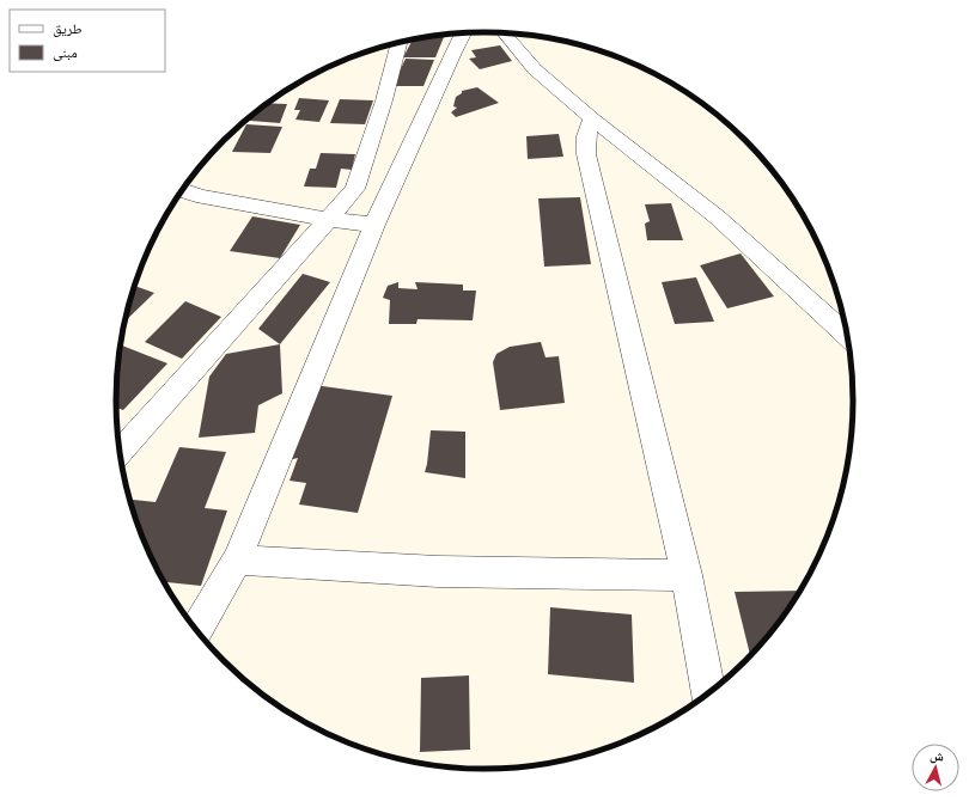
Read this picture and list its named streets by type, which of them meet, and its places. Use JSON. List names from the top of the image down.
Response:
{
  "legend": ["طريق", "مبنى"],
  "north": "top"
}
